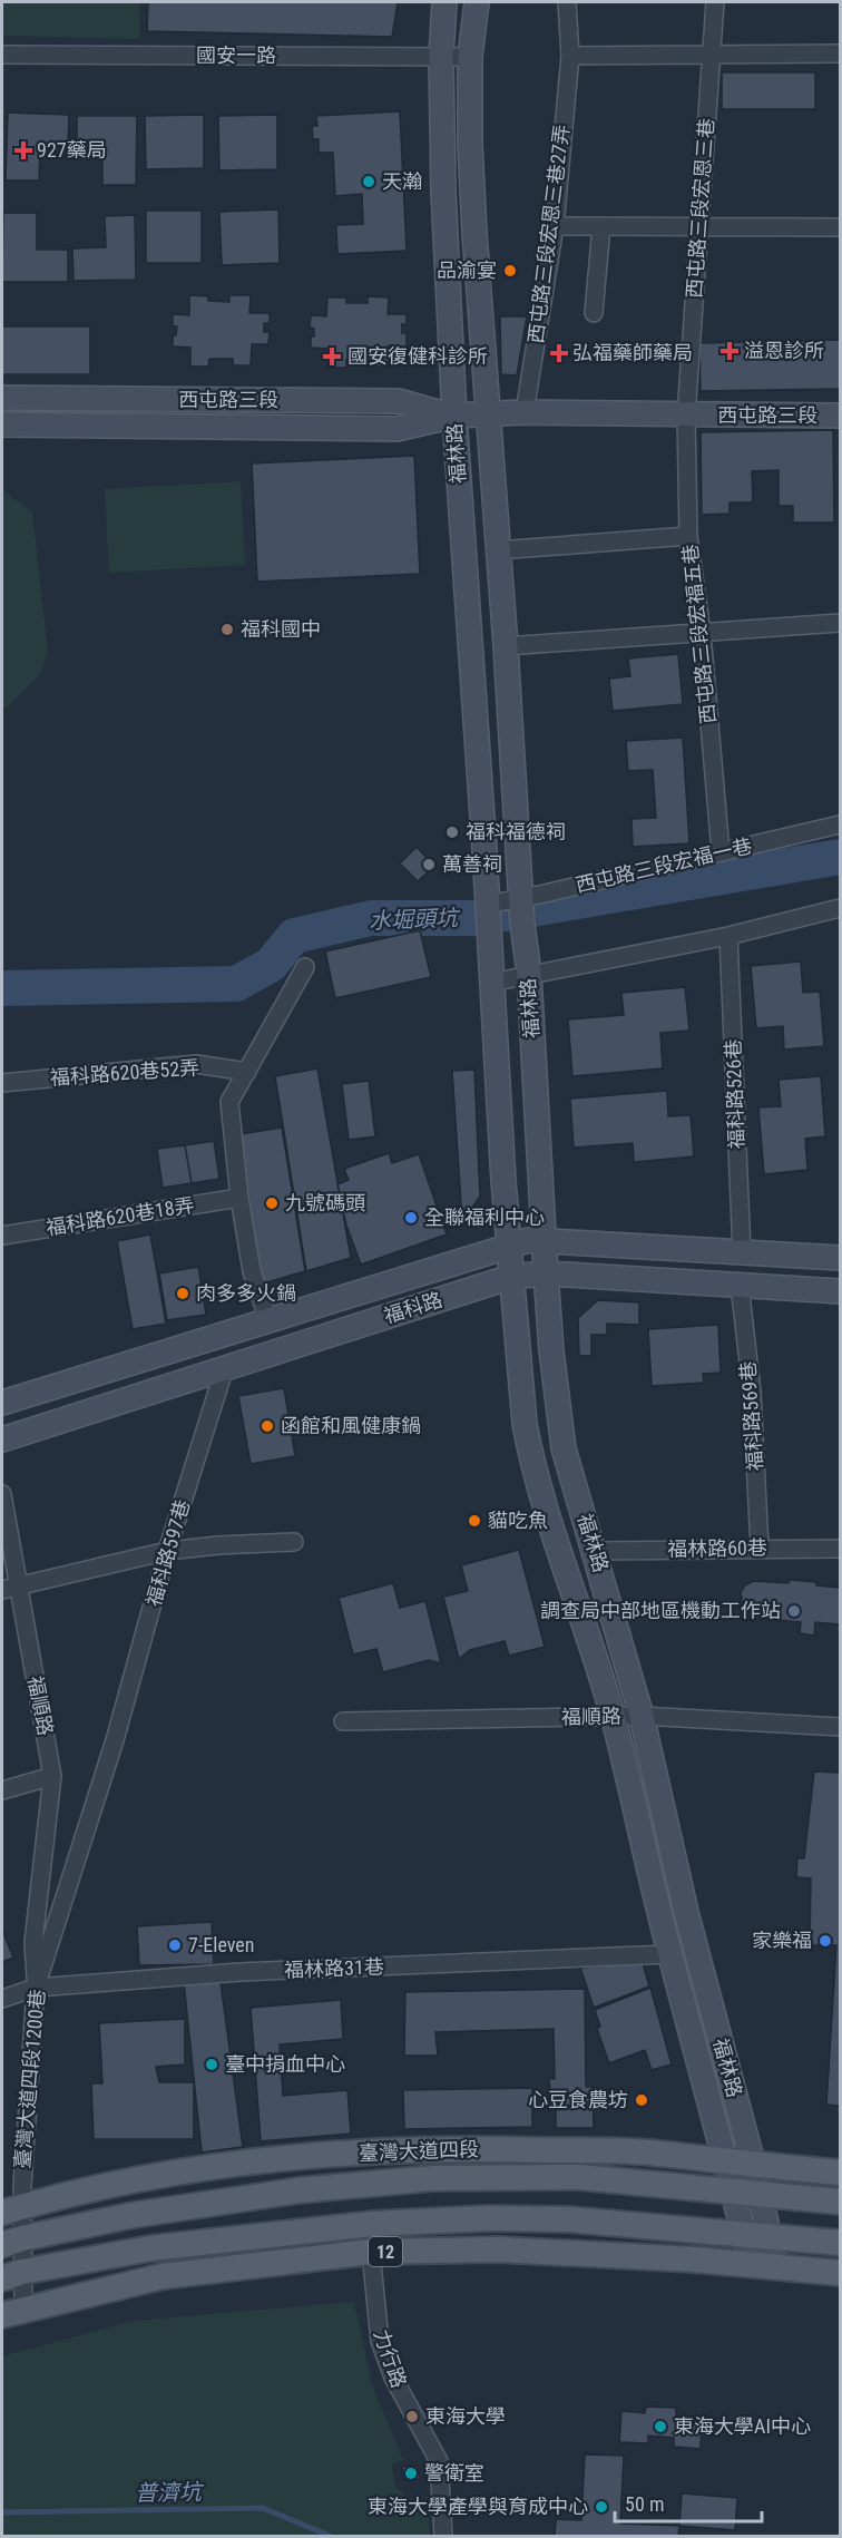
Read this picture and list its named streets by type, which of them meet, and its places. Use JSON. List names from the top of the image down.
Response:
{
  "streets": {
    "main road": ["臺灣大道四段", "12"],
    "street": [
      "國安一路",
      "西屯路三段宏恩三巷",
      "西屯路三段宏恩三巷27弄",
      "西屯路三段",
      "福林路",
      "西屯路三段宏福五巷",
      "西屯路三段宏福一巷",
      "福科路620巷52弄",
      "福科路526巷",
      "福科路620巷18弄",
      "福科路",
      "福科路569巷",
      "福林路60巷",
      "福科路597巷",
      "福順路",
      "福林路31巷",
      "臺灣大道四段1200巷",
      "力行路"
    ]
  },
  "crossings": [
    ["國安一路", "福林路"],
    ["西屯路三段宏恩三巷", "西屯路三段"],
    ["西屯路三段宏恩三巷", "西屯路三段宏福五巷"],
    ["西屯路三段宏恩三巷27弄", "西屯路三段"],
    ["西屯路三段", "福林路"],
    ["西屯路三段", "西屯路三段宏福五巷"],
    ["福林路", "西屯路三段宏福一巷"],
    ["福林路", "福科路"],
    ["福林路", "福林路60巷"],
    ["福林路", "福順路"],
    ["福林路", "福林路31巷"],
    ["福林路", "臺灣大道四段"],
    ["福林路", "12"],
    ["西屯路三段宏福五巷", "西屯路三段宏福一巷"],
    ["福科路526巷", "福科路"],
    ["福科路", "福科路569巷"],
    ["福科路", "福科路597巷"],
    ["福科路569巷", "福林路60巷"],
    ["福科路597巷", "臺灣大道四段1200巷"],
    ["福順路", "福林路31巷"],
    ["福順路", "臺灣大道四段1200巷"],
    ["福林路31巷", "臺灣大道四段1200巷"],
    ["臺灣大道四段1200巷", "臺灣大道四段"],
    ["臺灣大道四段1200巷", "12"],
    ["12", "力行路"]
  ],
  "water": ["水堀頭坑", "普濟坑"],
  "places": {
    "health": [
      "927藥局",
      "溢恩診所",
      "弘福藥師藥局",
      "國安復健科診所"
    ],
    "other": [
      "天瀚",
      "品渝宴",
      "福科國中",
      "福科福德祠",
      "萬善祠",
      "九號碼頭",
      "全聯福利中心",
      "肉多多火鍋",
      "函館和風健康鍋",
      "貓吃魚",
      "調查局中部地區機動工作站",
      "家樂福",
      "7-Eleven",
      "臺中捐血中心",
      "心豆食農坊",
      "東海大學",
      "東海大學AI中心",
      "警衛室",
      "東海大學產學與育成中心"
    ]
  },
  "scale_bar": "50 m"
}
